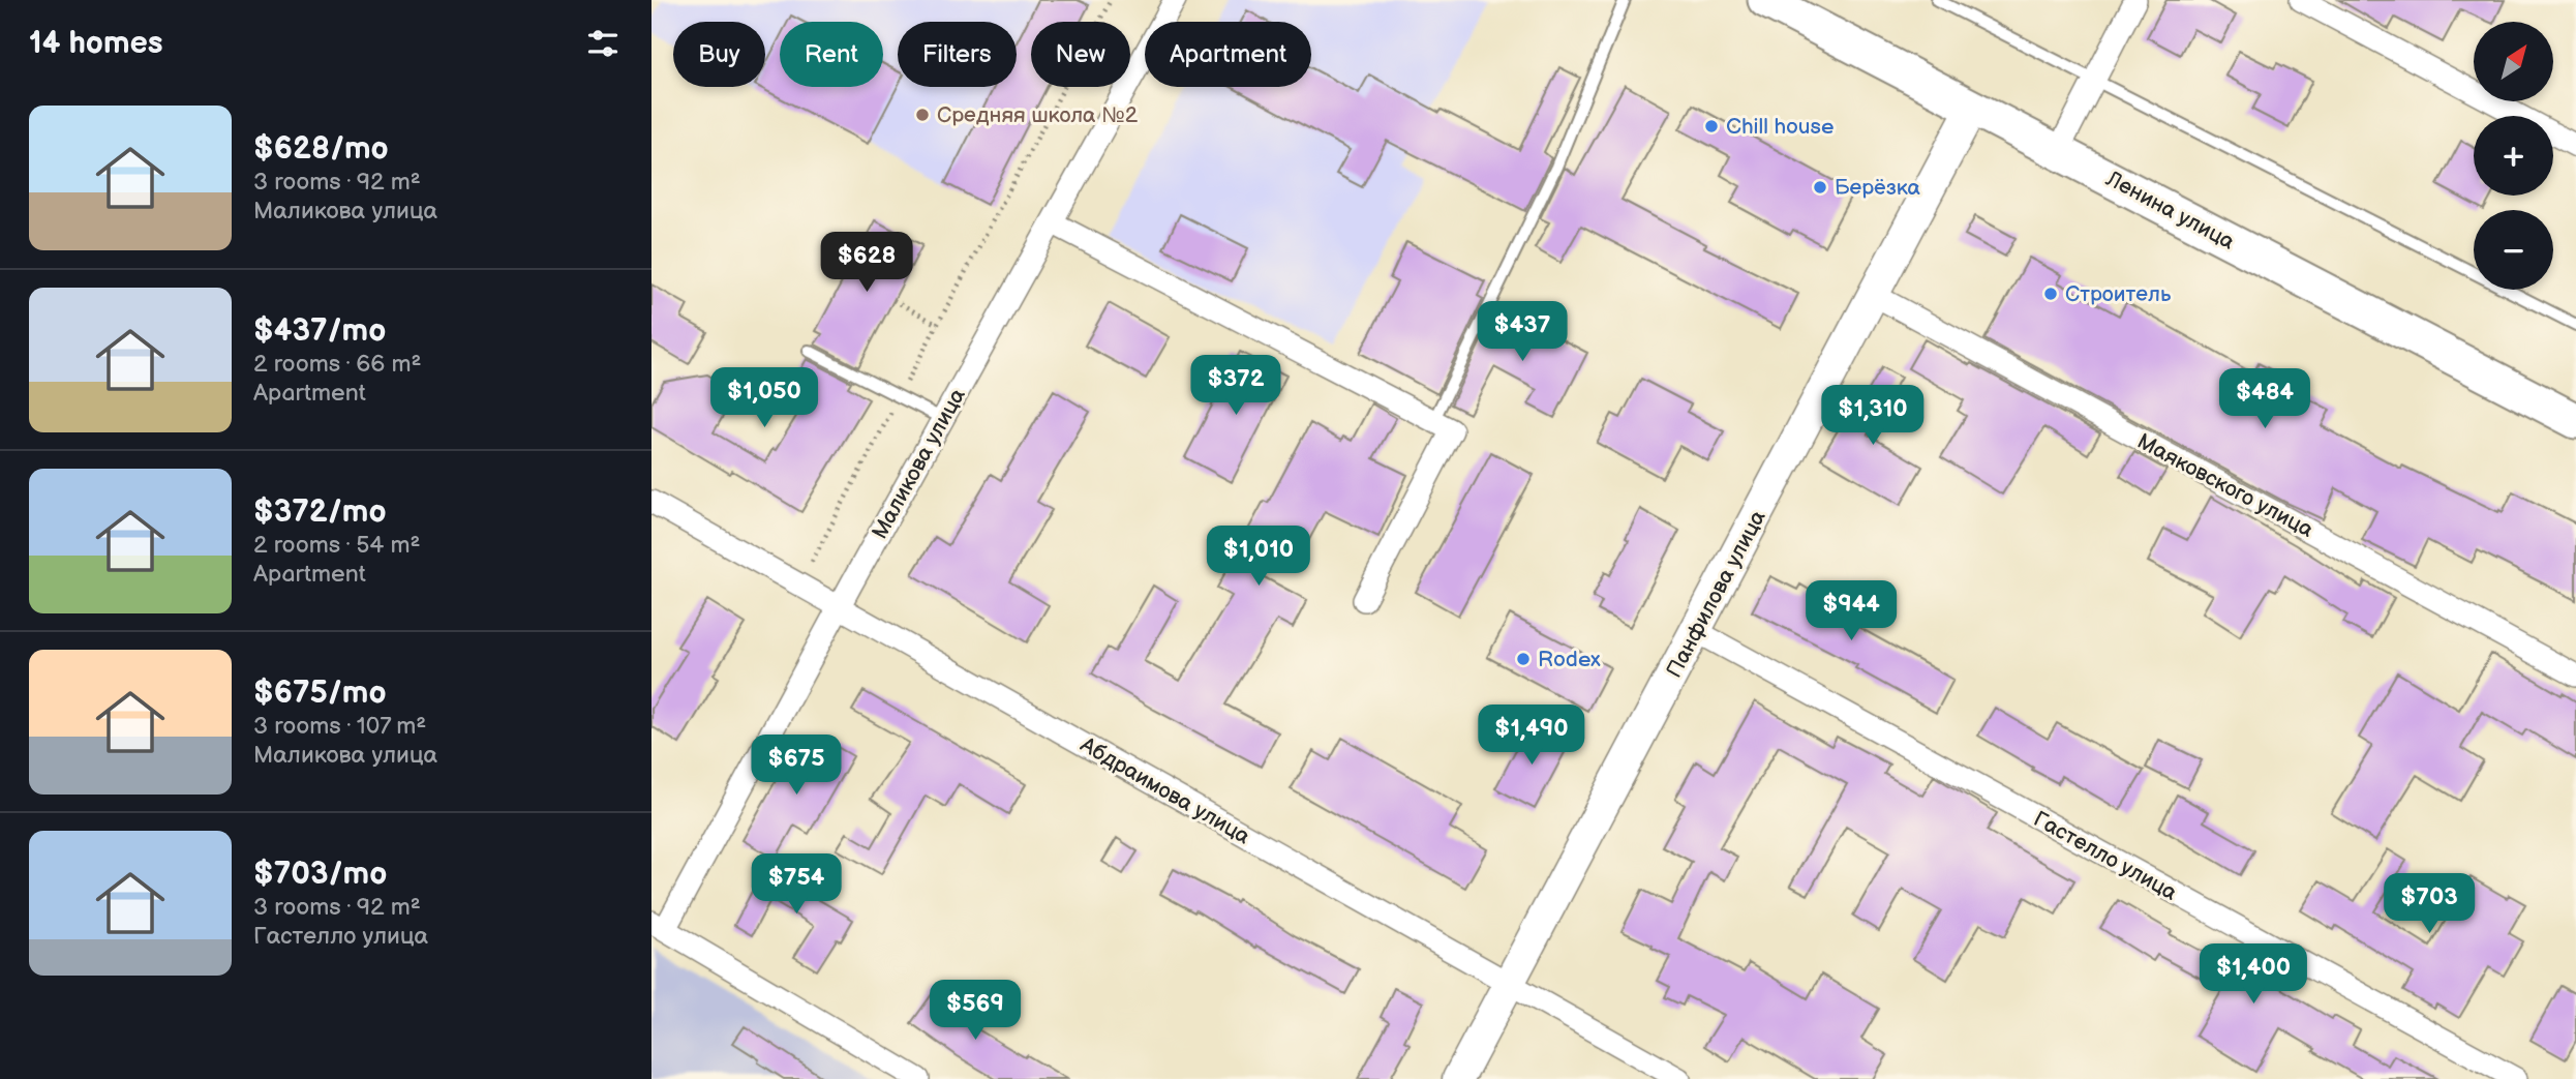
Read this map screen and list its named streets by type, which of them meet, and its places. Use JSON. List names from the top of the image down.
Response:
{
  "streets": {
    "main road": ["Ленина улица"],
    "street": [
      "Маликова улица",
      "Маяковского улица",
      "Панфилова улица",
      "Абдраимова улица",
      "Гастелло улица"
    ]
  },
  "crossings": [
    ["Ленина улица", "Панфилова улица"],
    ["Маликова улица", "Абдраимова улица"],
    ["Маяковского улица", "Панфилова улица"],
    ["Панфилова улица", "Абдраимова улица"],
    ["Панфилова улица", "Гастелло улица"]
  ],
  "places": [
    "Средняя школа №2",
    "Chill house",
    "Берёзка",
    "Строитель",
    "Rodex"
  ],
  "north": "top right",
  "page": {
    "heading": "14 homes",
    "map_buttons": ["+", "−"],
    "chip": [
      "Buy",
      "Rent",
      "Filters",
      "New",
      "Apartment"
    ],
    "list": [
      {
        "name": "$628/mo",
        "note": "3 rooms · 92 m² · Маликова улица"
      },
      {
        "name": "$437/mo",
        "note": "2 rooms · 66 m² · Apartment"
      },
      {
        "name": "$372/mo",
        "note": "2 rooms · 54 m² · Apartment"
      },
      {
        "name": "$675/mo",
        "note": "3 rooms · 107 m² · Маликова улица"
      },
      {
        "name": "$703/mo",
        "note": "3 rooms · 92 m² · Гастелло улица"
      }
    ],
    "price": [
      "$628",
      "$437",
      "$372",
      "$1,050",
      "$484",
      "$1,310",
      "$1,010",
      "$944",
      "$1,490",
      "$675",
      "$754",
      "$703",
      "$1,400",
      "$569"
    ]
  }
}
